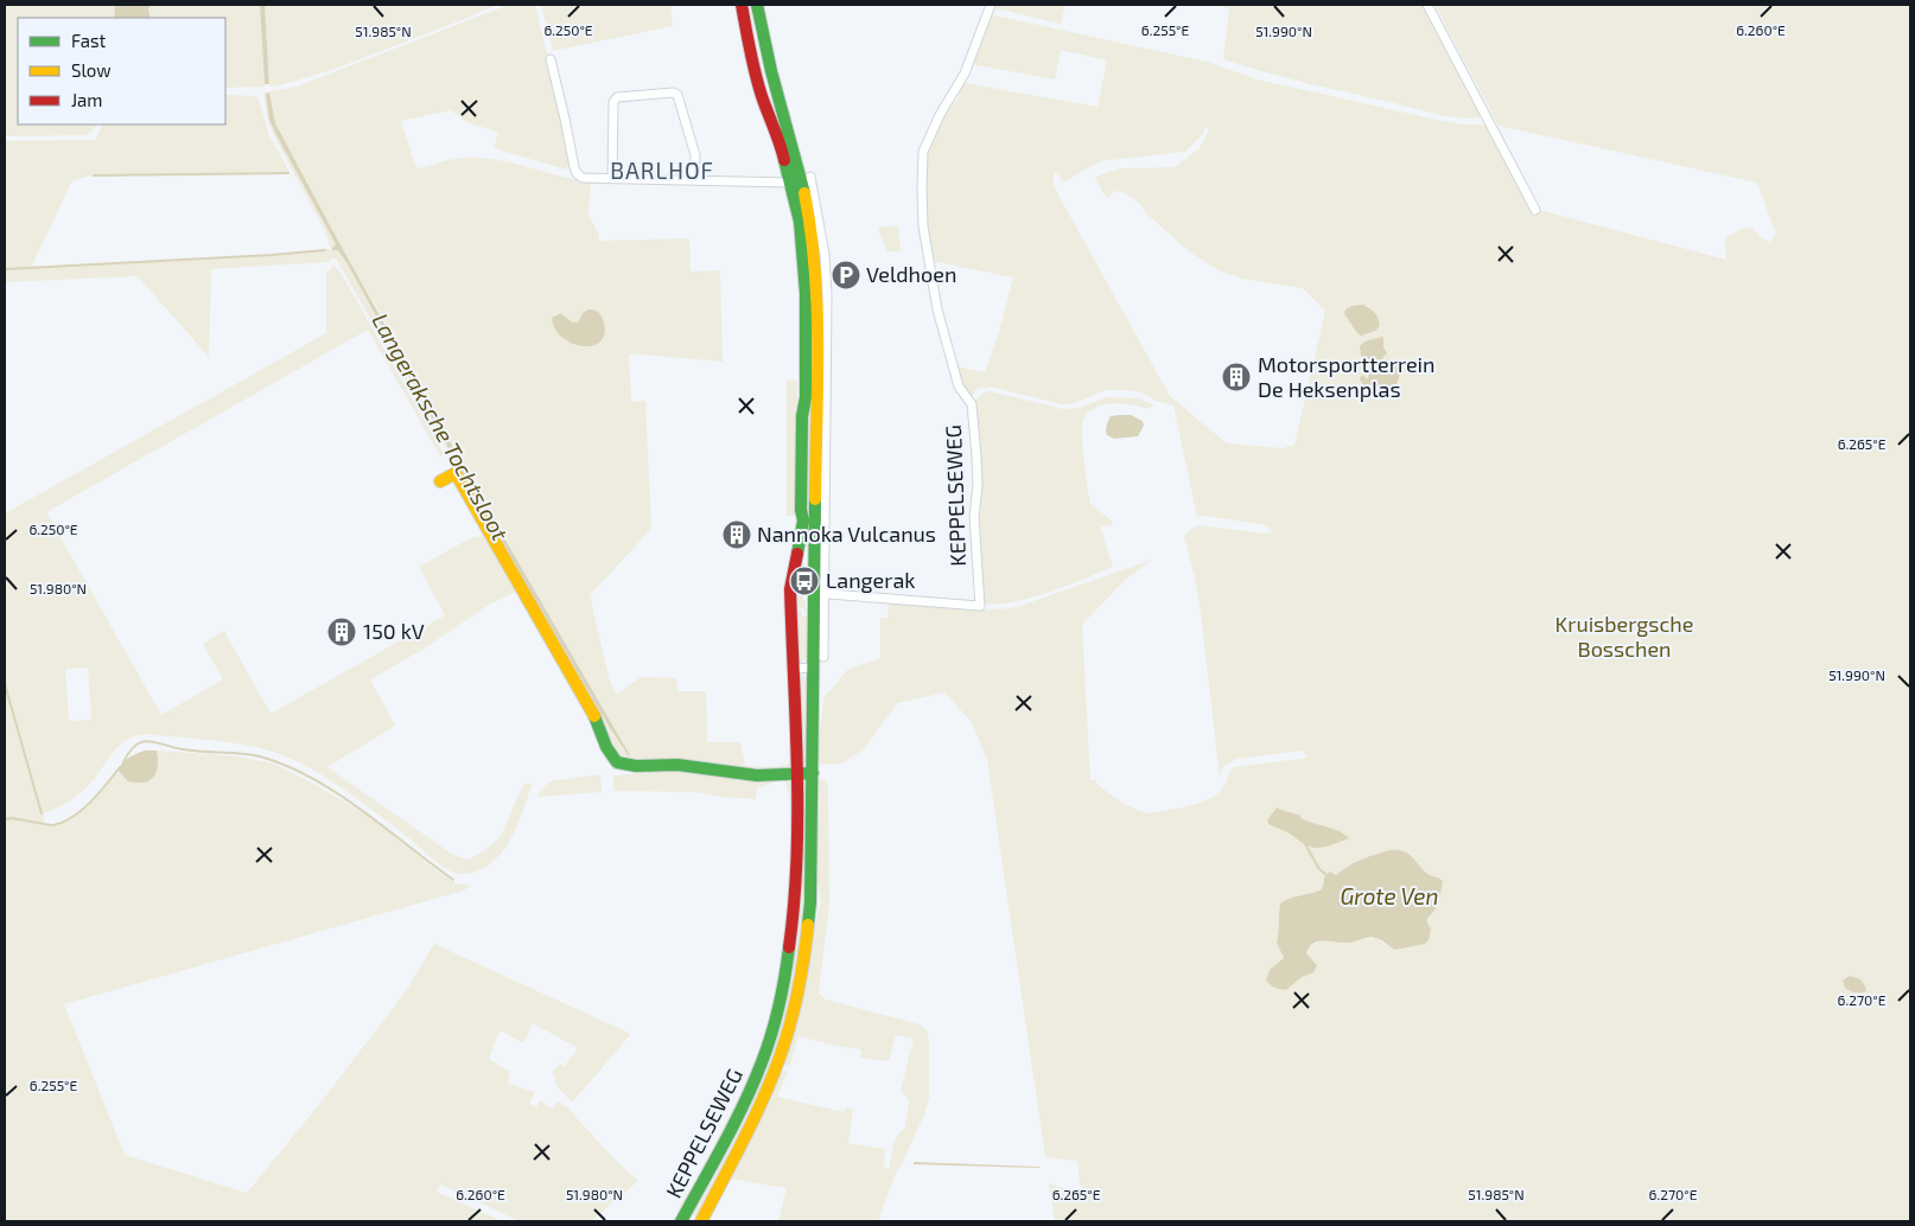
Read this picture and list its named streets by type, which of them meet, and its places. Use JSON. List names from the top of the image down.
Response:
{
  "streets": {
    "street": ["KEPPELSEWEG"]
  },
  "districts": ["BARLHOF"],
  "water": ["Langeraksche Tochtsloot", "Grote Ven"],
  "parks": ["Kruisbergsche Bosschen"],
  "places": {
    "parking": ["Veldhoen"],
    "building": ["Motorsportterrein De Heksenplas", "Nannoka Vulcanus", "150 kV"],
    "bus stop": ["Langerak"]
  },
  "legend": ["Fast", "Slow", "Jam"],
  "coordinates": [
    "6.250°E",
    "6.255°E",
    "6.260°E",
    "51.985°N",
    "51.990°N",
    "6.265°E",
    "51.980°N",
    "6.270°E"
  ]
}
